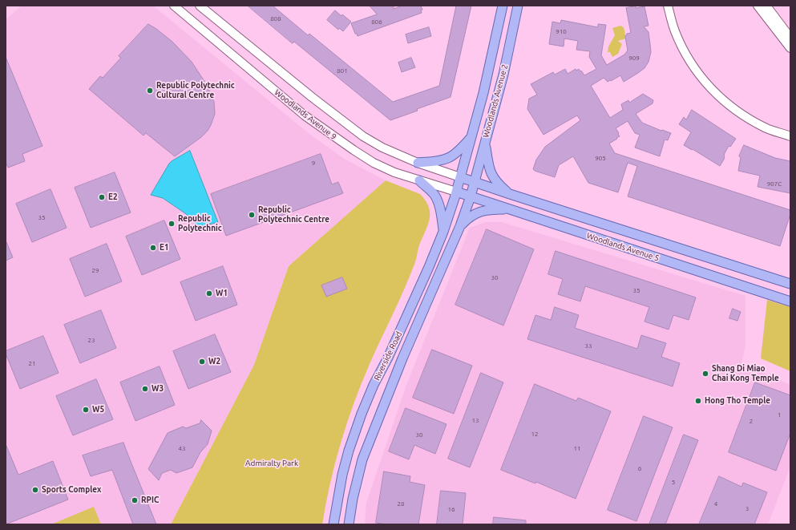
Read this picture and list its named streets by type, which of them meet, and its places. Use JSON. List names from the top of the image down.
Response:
{
  "streets": {
    "main road": [
      "Woodlands Avenue 2",
      "Woodlands Avenue 9",
      "Woodlands Avenue 5",
      "Riverside Road"
    ]
  },
  "crossings": [
    ["Woodlands Avenue 2", "Woodlands Avenue 9"],
    ["Woodlands Avenue 2", "Woodlands Avenue 5"],
    ["Woodlands Avenue 2", "Riverside Road"],
    ["Woodlands Avenue 9", "Woodlands Avenue 5"],
    ["Woodlands Avenue 9", "Riverside Road"],
    ["Woodlands Avenue 5", "Riverside Road"]
  ],
  "parks": ["Admiralty Park"],
  "places": [
    "Republic Polytechnic Cultural Centre",
    "E2",
    "Republic Polytechnic Centre",
    "Republic Polytechnic",
    "E1",
    "W1",
    "W2",
    "Shang Di Miao Chai Kong Temple",
    "W3",
    "Hong Tho Temple",
    "W5",
    "Sports Complex",
    "RPIC"
  ],
  "house_numbers": [
    "808",
    "806",
    "910",
    "909",
    "801",
    "905",
    "9",
    "907C",
    "35",
    "29",
    "30",
    "35",
    "23",
    "33",
    "21",
    "1",
    "13",
    "2",
    "12",
    "30",
    "43",
    "11",
    "6",
    "5",
    "28",
    "4",
    "3",
    "16"
  ]
}
